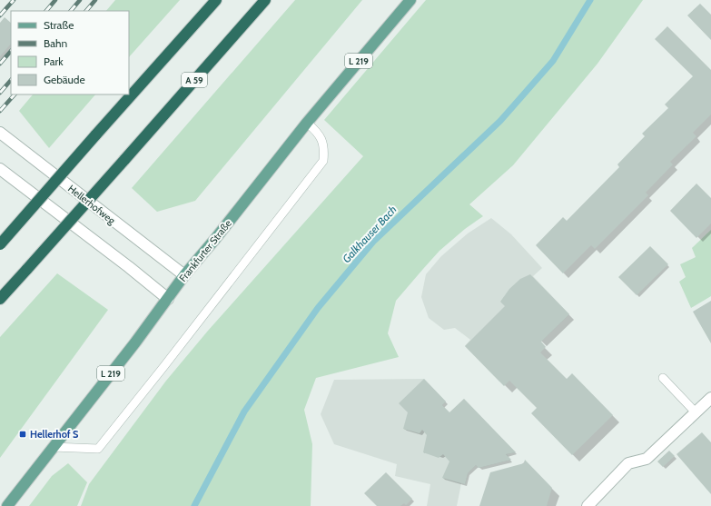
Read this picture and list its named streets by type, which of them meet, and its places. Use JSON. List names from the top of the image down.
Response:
{
  "streets": {
    "highway": ["A 59"],
    "main road": ["L 219", "Frankfurter Straße"],
    "street": ["Hellerhofweg"]
  },
  "crossings": [
    ["Hellerhofweg", "Frankfurter Straße"]
  ],
  "water": ["Galkhauser Bach"],
  "places": {
    "transit": ["Hellerhof S"]
  },
  "legend": [
    "Straße",
    "Bahn",
    "Park",
    "Gebäude"
  ]
}
